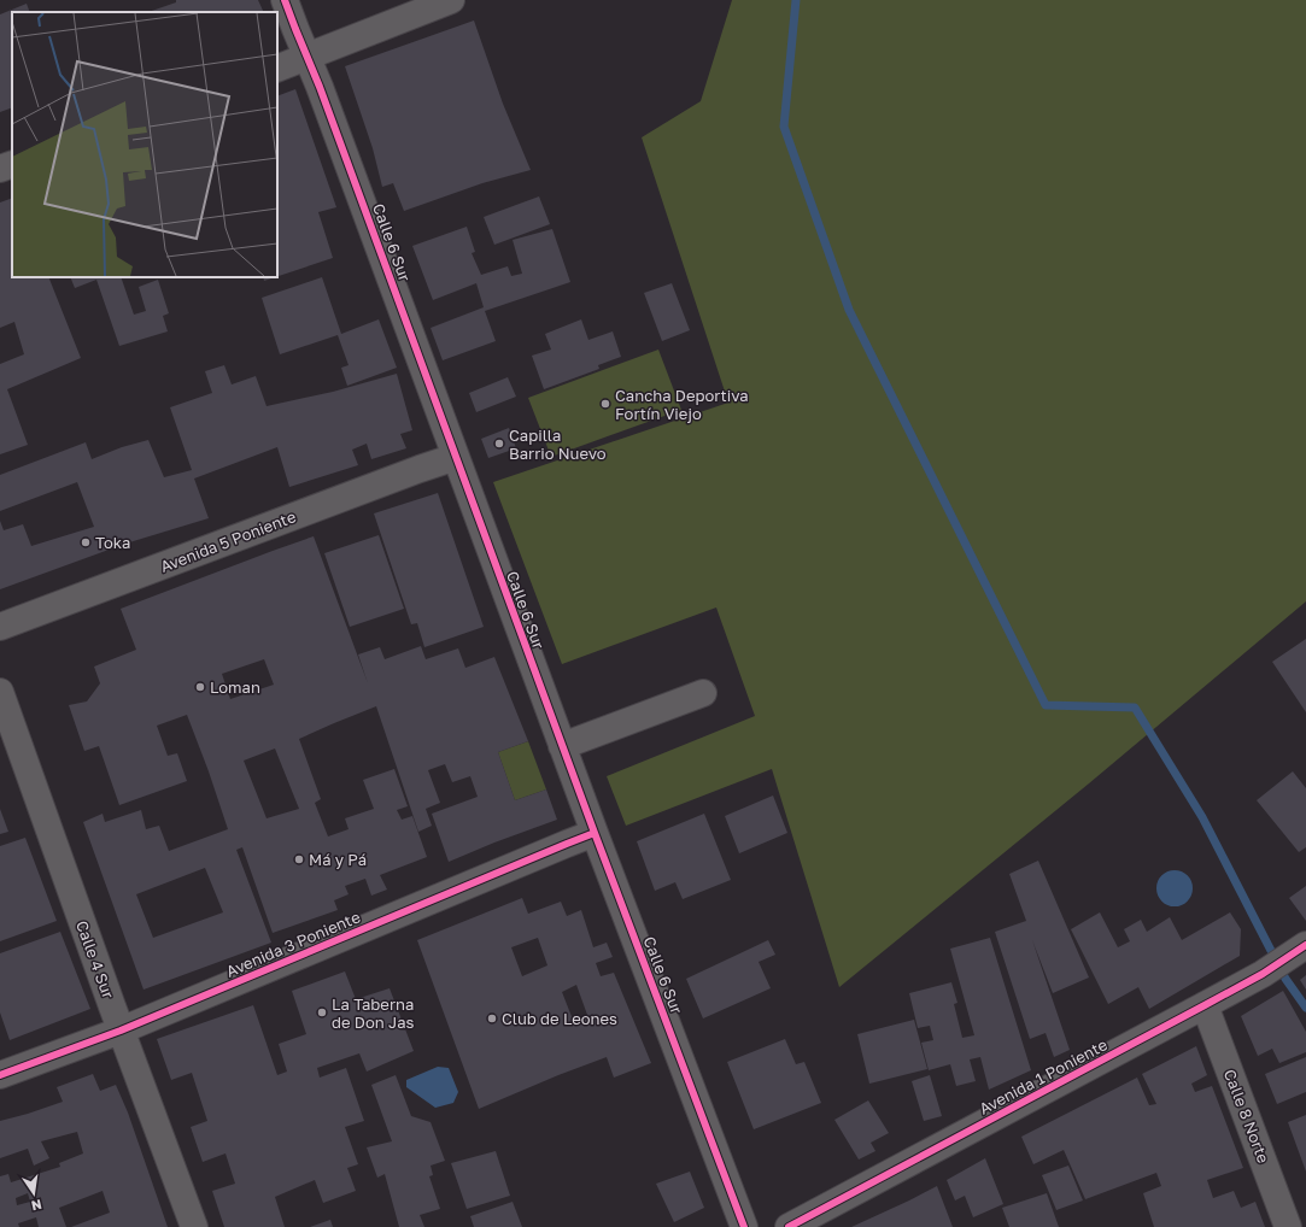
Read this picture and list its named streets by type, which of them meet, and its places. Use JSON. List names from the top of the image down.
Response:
{
  "streets": {
    "street": [
      "Calle 6 Sur",
      "Avenida 5 Poniente",
      "Avenida 3 Poniente",
      "Calle 4 Sur",
      "Avenida 1 Poniente",
      "Calle 8 Norte"
    ]
  },
  "crossings": [
    ["Calle 6 Sur", "Avenida 5 Poniente"],
    ["Calle 6 Sur", "Avenida 3 Poniente"],
    ["Avenida 3 Poniente", "Calle 4 Sur"],
    ["Avenida 1 Poniente", "Calle 8 Norte"]
  ],
  "places": [
    "Cancha Deportiva Fortín Viejo",
    "Capilla Barrio Nuevo",
    "Toka",
    "Loman",
    "Má y Pá",
    "La Taberna de Don Jas",
    "Club de Leones"
  ],
  "north": "bottom"
}
